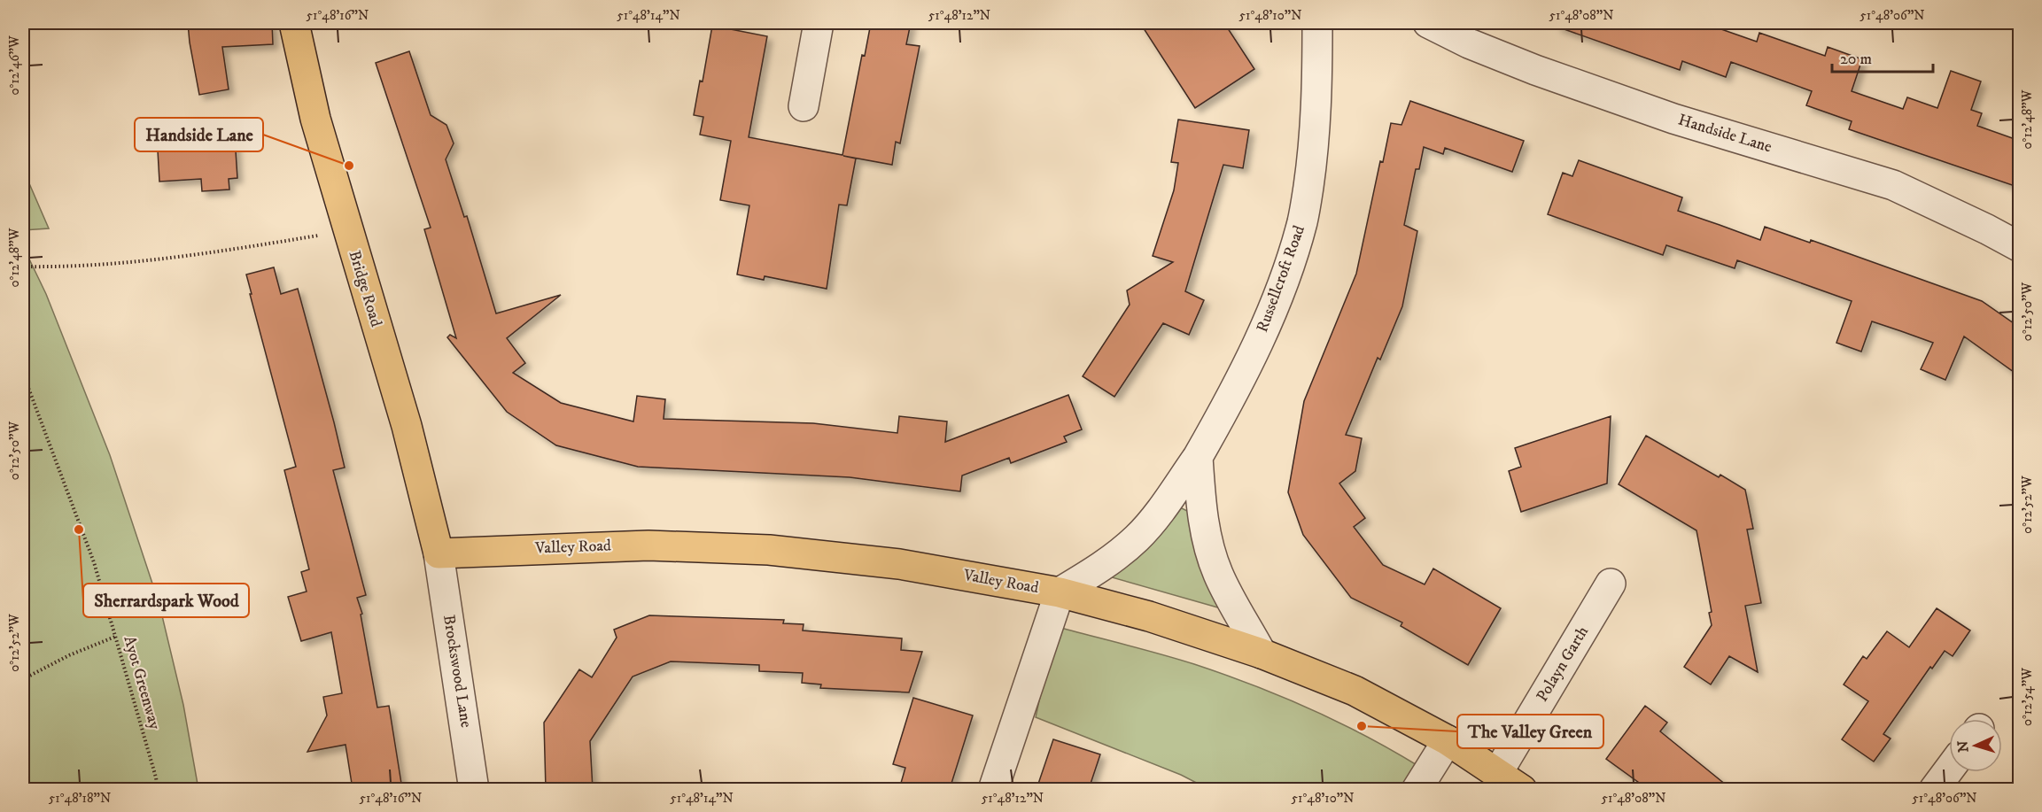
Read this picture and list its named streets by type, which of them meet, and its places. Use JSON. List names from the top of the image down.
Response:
{
  "streets": {
    "main road": ["Bridge Road", "Valley Road"],
    "street": [
      "Handside Lane",
      "Russellcroft Road",
      "Polayn Garth",
      "Brockswood Lane"
    ],
    "path": ["Ayot Greenway"]
  },
  "crossings": [
    ["Russellcroft Road", "Valley Road"],
    ["Bridge Road", "Valley Road"],
    ["Bridge Road", "Brockswood Lane"],
    ["Valley Road", "Polayn Garth"],
    ["Valley Road", "Brockswood Lane"]
  ],
  "places": ["Handside Lane", "Sherrardspark Wood", "The Valley Green"],
  "scale_bar": "20 m",
  "north": "left",
  "coordinates": [
    "51°48'16\"N",
    "51°48'14\"N",
    "51°48'12\"N",
    "51°48'10\"N",
    "51°48'08\"N",
    "51°48'06\"N",
    "0°12'46\"W",
    "0°12'48\"W",
    "0°12'50\"W",
    "0°12'52\"W",
    "0°12'54\"W",
    "51°48'18\"N"
  ]
}
